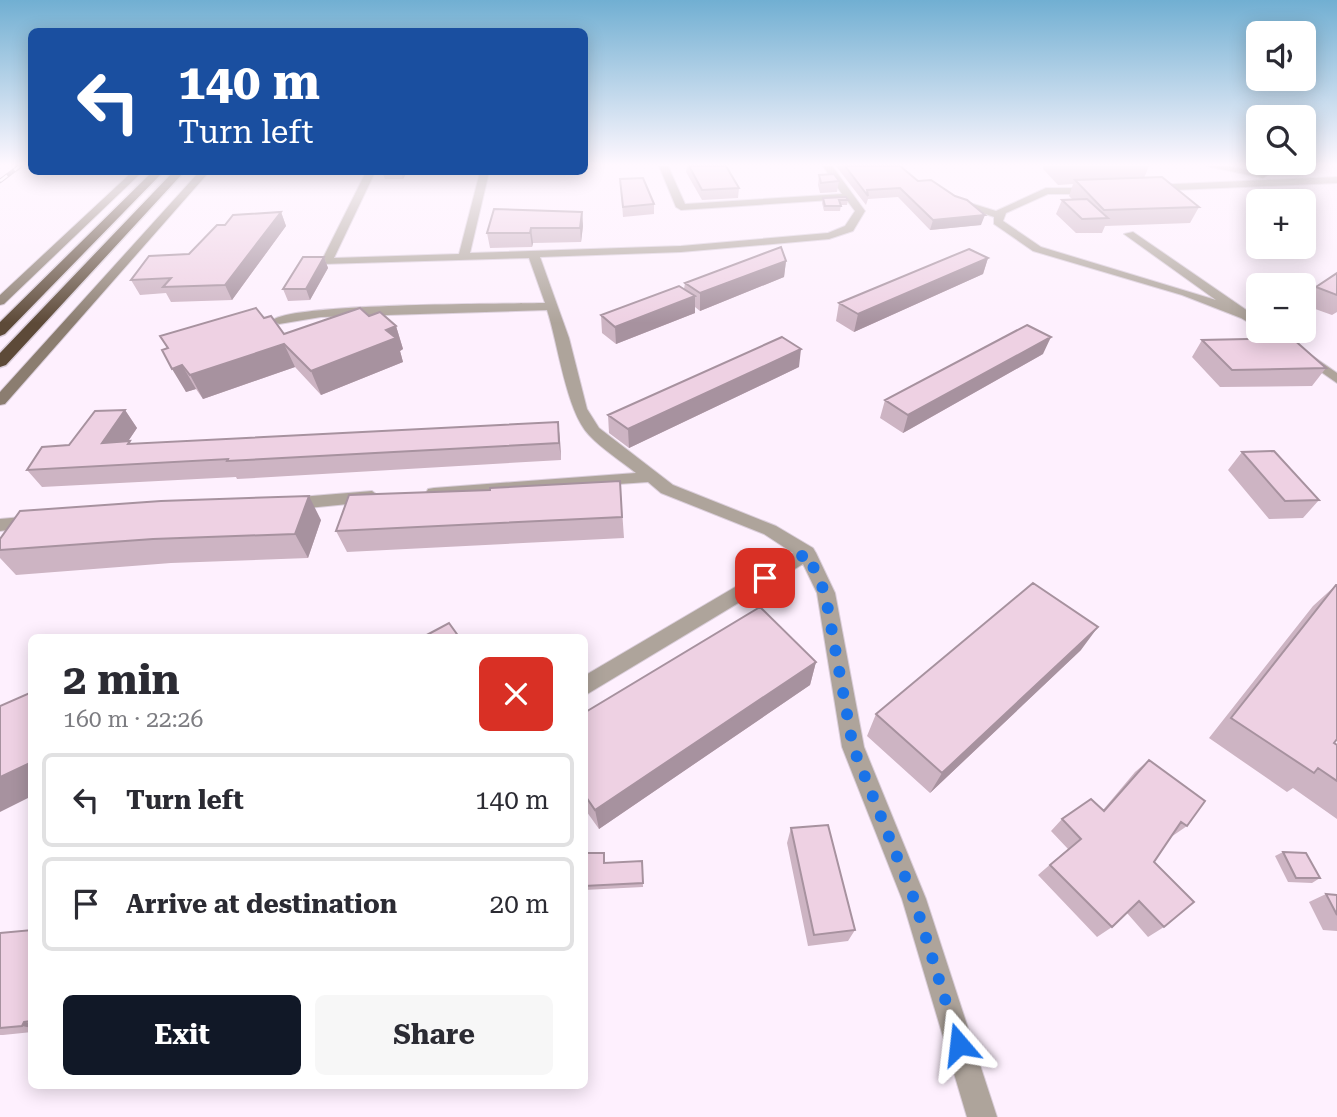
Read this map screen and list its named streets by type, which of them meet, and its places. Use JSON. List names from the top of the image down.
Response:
{
  "page": {
    "map_buttons": ["+", "−"],
    "turn": ["140 m", "Turn left"],
    "heading": ["2 min", "160 m · 22:26"],
    "list": [
      {
        "name": "Turn left",
        "value": "140 m"
      },
      {
        "name": "Arrive at destination",
        "value": "20 m"
      }
    ],
    "buttons": ["Exit", "Share"]
  }
}
